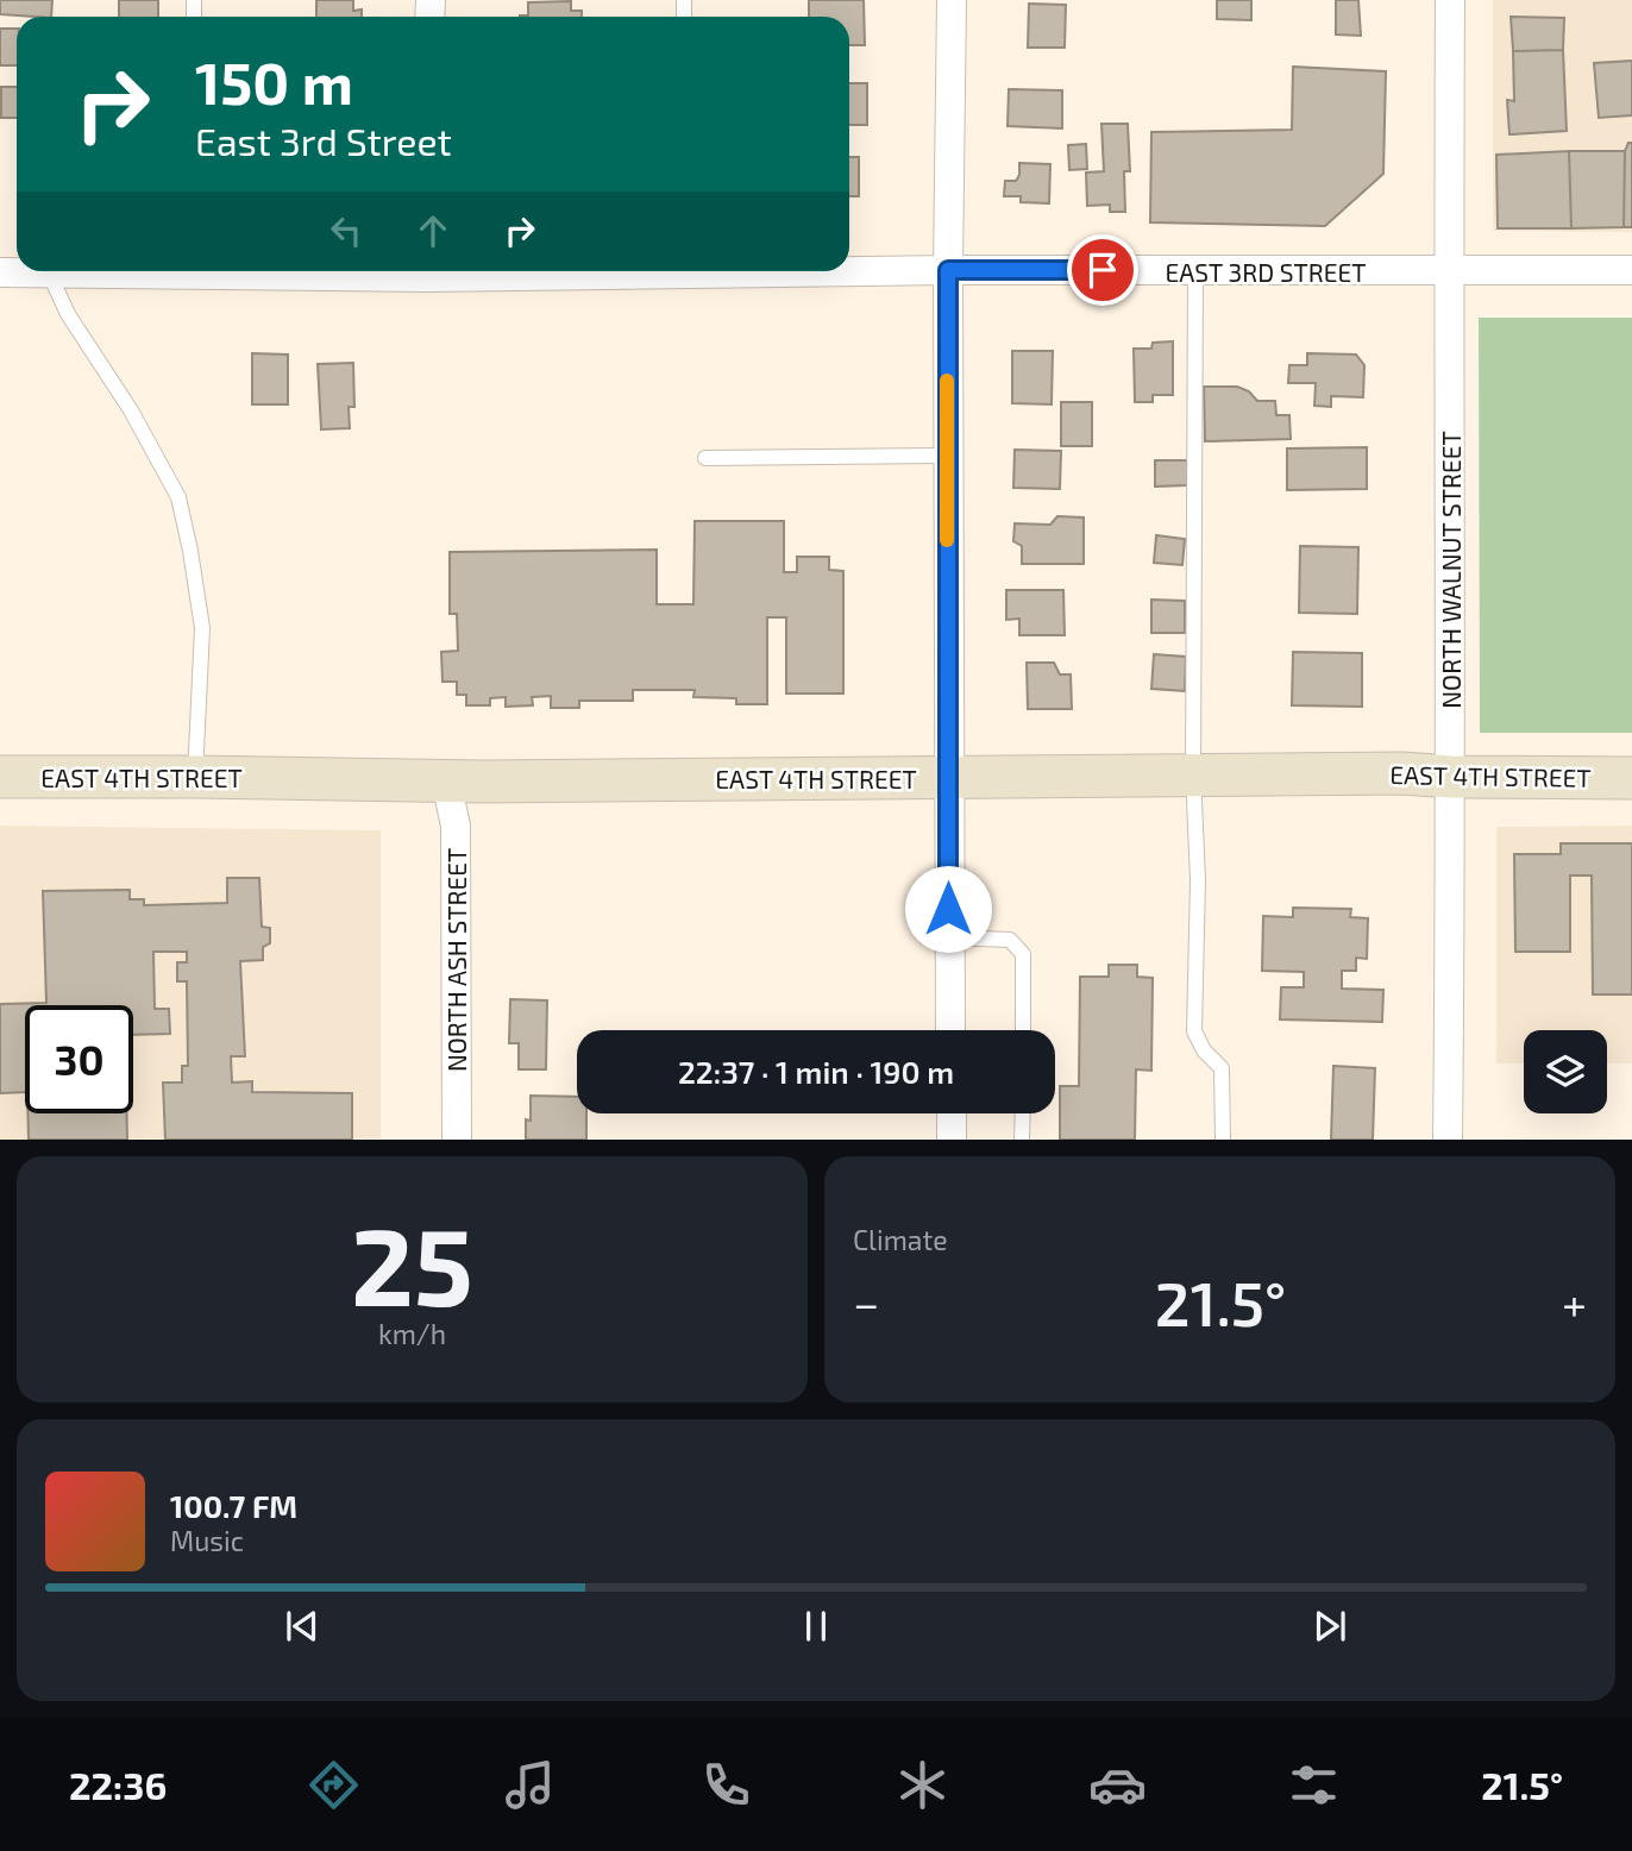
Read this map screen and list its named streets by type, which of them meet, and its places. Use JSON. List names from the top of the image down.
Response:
{
  "streets": {
    "street": [
      "EAST 3RD STREET",
      "NORTH WALNUT STREET",
      "EAST 4TH STREET",
      "NORTH ASH STREET"
    ]
  },
  "crossings": [
    ["EAST 3RD STREET", "NORTH WALNUT STREET"],
    ["NORTH WALNUT STREET", "EAST 4TH STREET"],
    ["EAST 4TH STREET", "NORTH ASH STREET"]
  ],
  "page": {
    "turn": ["150 m", "East 3rd Street"],
    "limit": "30",
    "trip": "22:37 · 1 min · 190 m",
    "tile": [
      ["25", "km/h"],
      "Climate"
    ],
    "heat": ["−", "21.5°", "+"],
    "song": ["100.7 FM", "Music"],
    "tabs": ["22:36", "21.5°"]
  }
}
